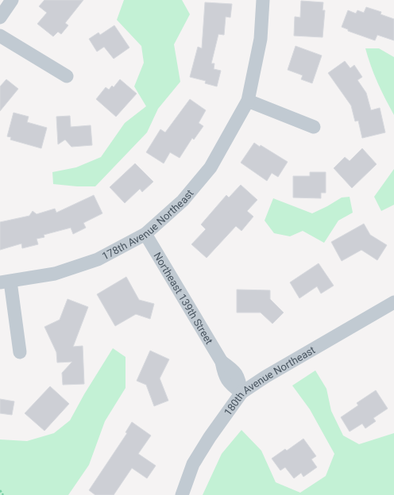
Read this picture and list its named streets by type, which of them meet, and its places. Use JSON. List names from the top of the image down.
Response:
{
  "streets": {
    "street": ["178th Avenue Northeast", "Northeast 139th Street", "180th Avenue Northeast"]
  },
  "crossings": [
    ["178th Avenue Northeast", "Northeast 139th Street"],
    ["Northeast 139th Street", "180th Avenue Northeast"]
  ]
}
